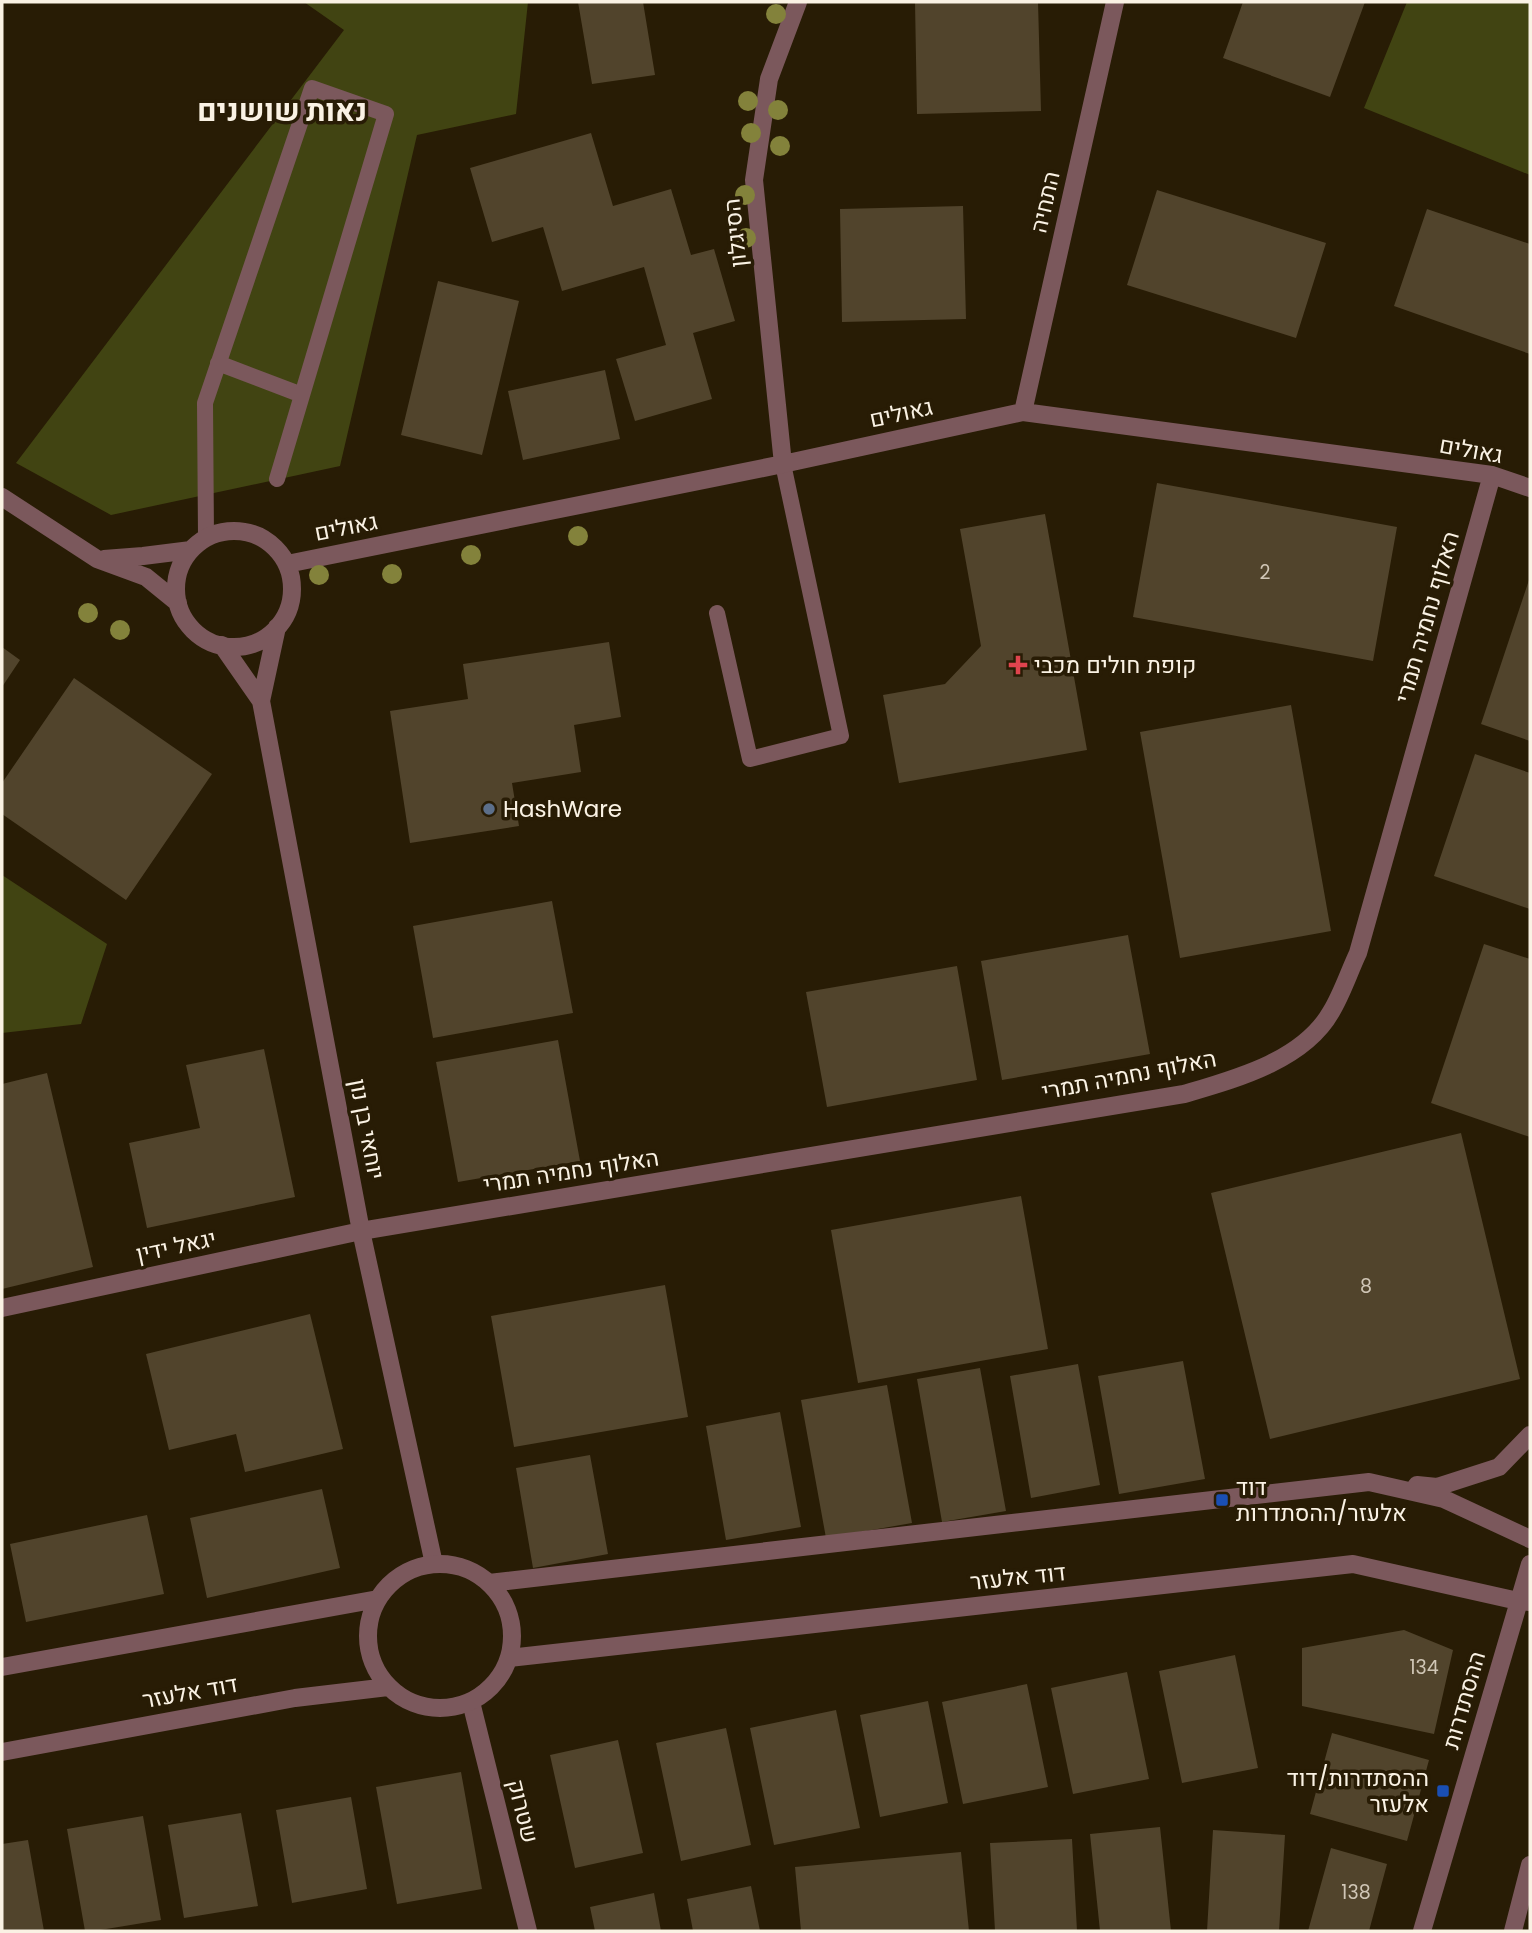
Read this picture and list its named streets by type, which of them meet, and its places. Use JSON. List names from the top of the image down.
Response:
{
  "streets": {
    "street": [
      "התחיה",
      "הסיגלון",
      "גאולים",
      "האלוף נחמיה תמרי",
      "יוחאי בן נון",
      "יגאל ידין",
      "דוד אלעזר",
      "ההסתדרות",
      "שטרוק"
    ]
  },
  "crossings": [
    ["התחיה", "גאולים"],
    ["הסיגלון", "גאולים"],
    ["גאולים", "האלוף נחמיה תמרי"],
    ["גאולים", "יוחאי בן נון"],
    ["האלוף נחמיה תמרי", "יוחאי בן נון"],
    ["האלוף נחמיה תמרי", "יגאל ידין"],
    ["יוחאי בן נון", "יגאל ידין"],
    ["יוחאי בן נון", "דוד אלעזר"],
    ["יוחאי בן נון", "שטרוק"],
    ["דוד אלעזר", "ההסתדרות"],
    ["דוד אלעזר", "שטרוק"]
  ],
  "districts": ["נאות שושנים"],
  "places": {
    "health": ["קופת חולים מכבי"],
    "other": ["HashWare"],
    "transit": ["דוד אלעזר/ההסתדרות", "ההסתדרות/דוד אלעזר"]
  },
  "house_numbers": [
    "2",
    "8",
    "134",
    "138"
  ]
}
